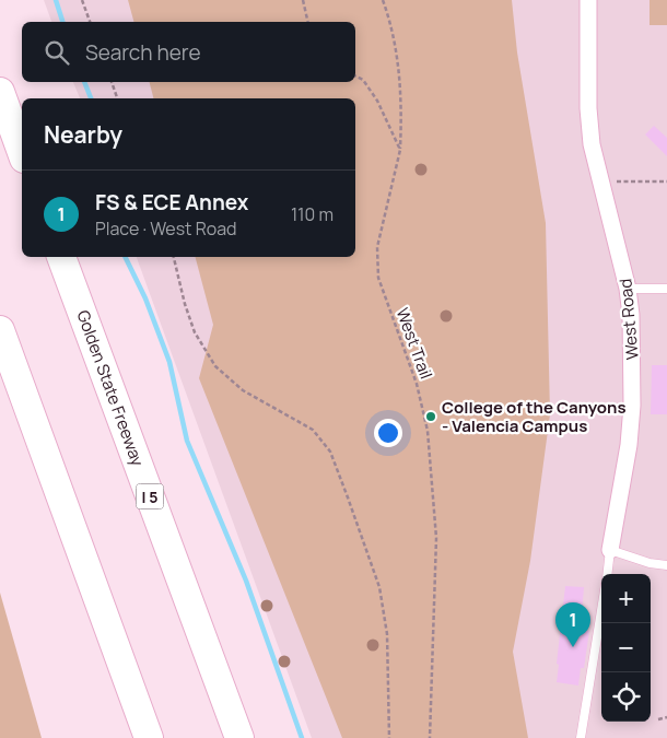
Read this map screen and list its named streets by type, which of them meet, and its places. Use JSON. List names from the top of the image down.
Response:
{
  "streets": {
    "highway": ["Golden State Freeway", "I 5"],
    "street": ["West Road"],
    "path": ["West Trail"]
  },
  "places": ["College of the Canyons - Valencia Campus"],
  "page": {
    "search": "Search here",
    "heading": "Nearby",
    "list": [
      {
        "mark": "1",
        "name": "FS & ECE Annex",
        "note": "Place · West Road",
        "value": "110 m"
      }
    ],
    "map_buttons": ["+", "−"],
    "pins": "1"
  }
}
